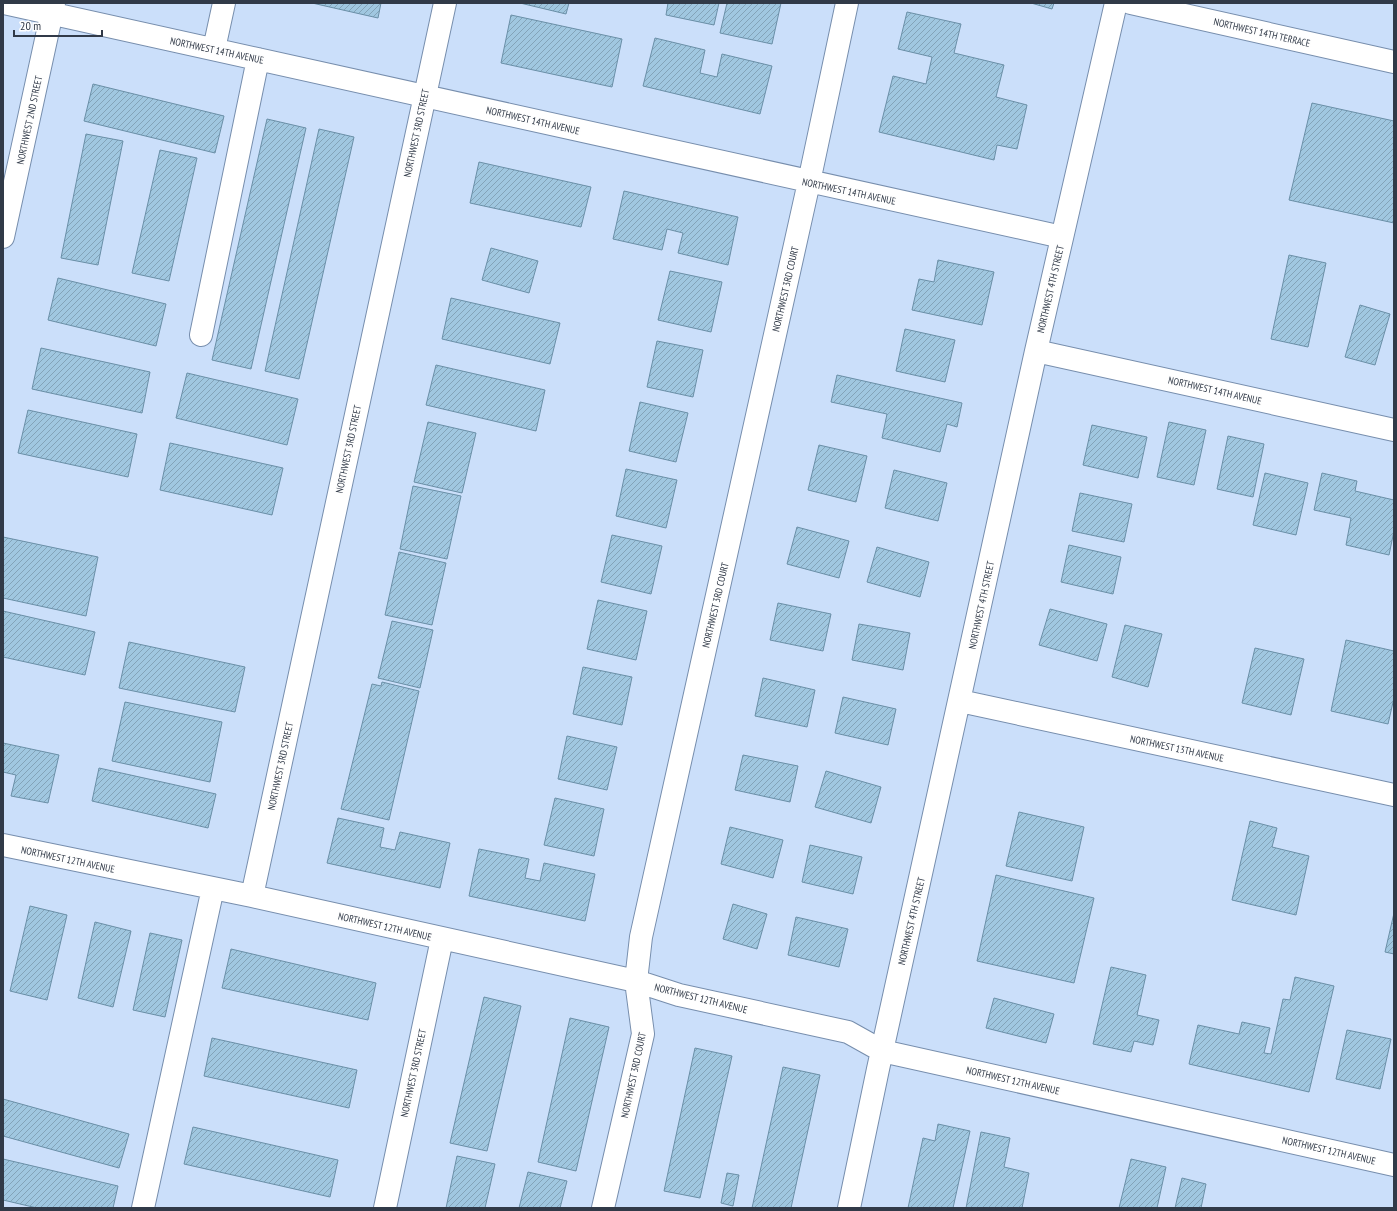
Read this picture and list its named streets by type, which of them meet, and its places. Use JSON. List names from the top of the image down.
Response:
{
  "streets": {
    "street": [
      "NORTHWEST 14TH TERRACE",
      "NORTHWEST 14TH AVENUE",
      "NORTHWEST 2ND STREET",
      "NORTHWEST 3RD STREET",
      "NORTHWEST 3RD COURT",
      "NORTHWEST 4TH STREET",
      "NORTHWEST 13TH AVENUE",
      "NORTHWEST 12TH AVENUE"
    ]
  },
  "crossings": [
    ["NORTHWEST 14TH AVENUE", "NORTHWEST 2ND STREET"],
    ["NORTHWEST 14TH AVENUE", "NORTHWEST 3RD STREET"],
    ["NORTHWEST 14TH AVENUE", "NORTHWEST 3RD COURT"],
    ["NORTHWEST 14TH AVENUE", "NORTHWEST 4TH STREET"],
    ["NORTHWEST 3RD STREET", "NORTHWEST 12TH AVENUE"],
    ["NORTHWEST 3RD COURT", "NORTHWEST 12TH AVENUE"],
    ["NORTHWEST 4TH STREET", "NORTHWEST 13TH AVENUE"],
    ["NORTHWEST 4TH STREET", "NORTHWEST 12TH AVENUE"]
  ],
  "scale_bar": "20 m"
}
